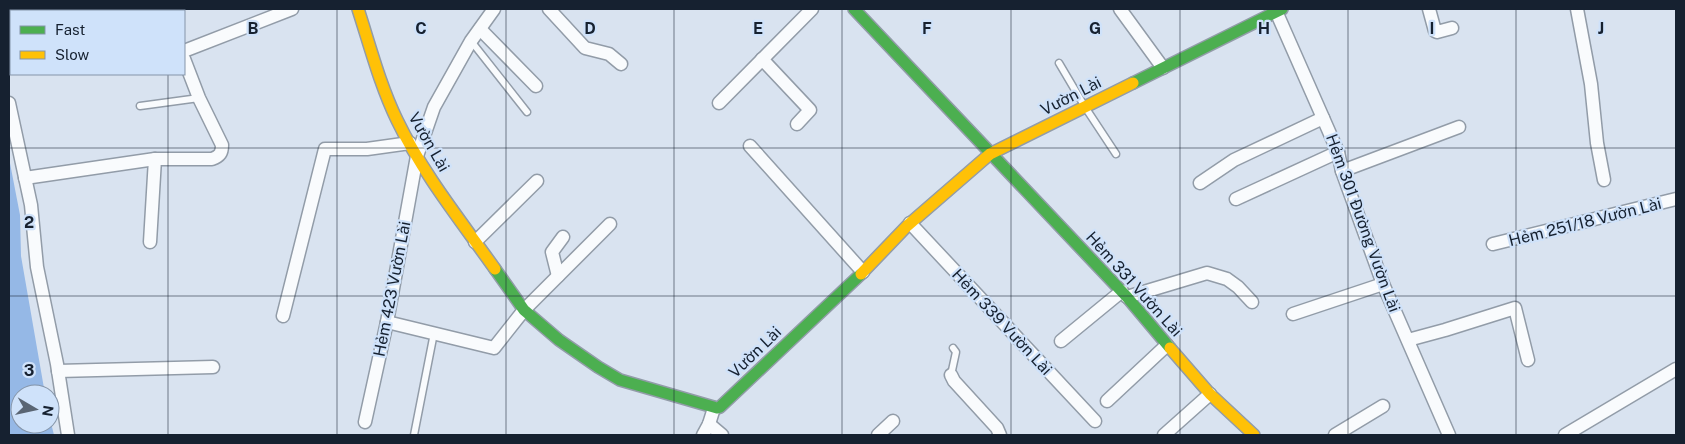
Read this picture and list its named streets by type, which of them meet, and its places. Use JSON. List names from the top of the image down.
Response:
{
  "streets": {
    "main road": ["Vườn Lài", "Hẻm 331 Vườn Lài"],
    "street": [
      "Hẻm 251/18 Vườn Lài",
      "Hẻm 301 Đường Vườn Lài",
      "Hẻm 423 Vườn Lài",
      "Hẻm 339 Vườn Lài"
    ]
  },
  "crossings": [
    ["Vườn Lài", "Hẻm 301 Đường Vườn Lài"],
    ["Vườn Lài", "Hẻm 331 Vườn Lài"],
    ["Vườn Lài", "Hẻm 423 Vườn Lài"],
    ["Vườn Lài", "Hẻm 339 Vườn Lài"]
  ],
  "legend": ["Fast", "Slow"],
  "north": "right",
  "grid": {
    "columns": [
      "B",
      "C",
      "D",
      "E",
      "F",
      "G",
      "H",
      "I",
      "J"
    ],
    "rows": ["2", "3"]
  }
}
